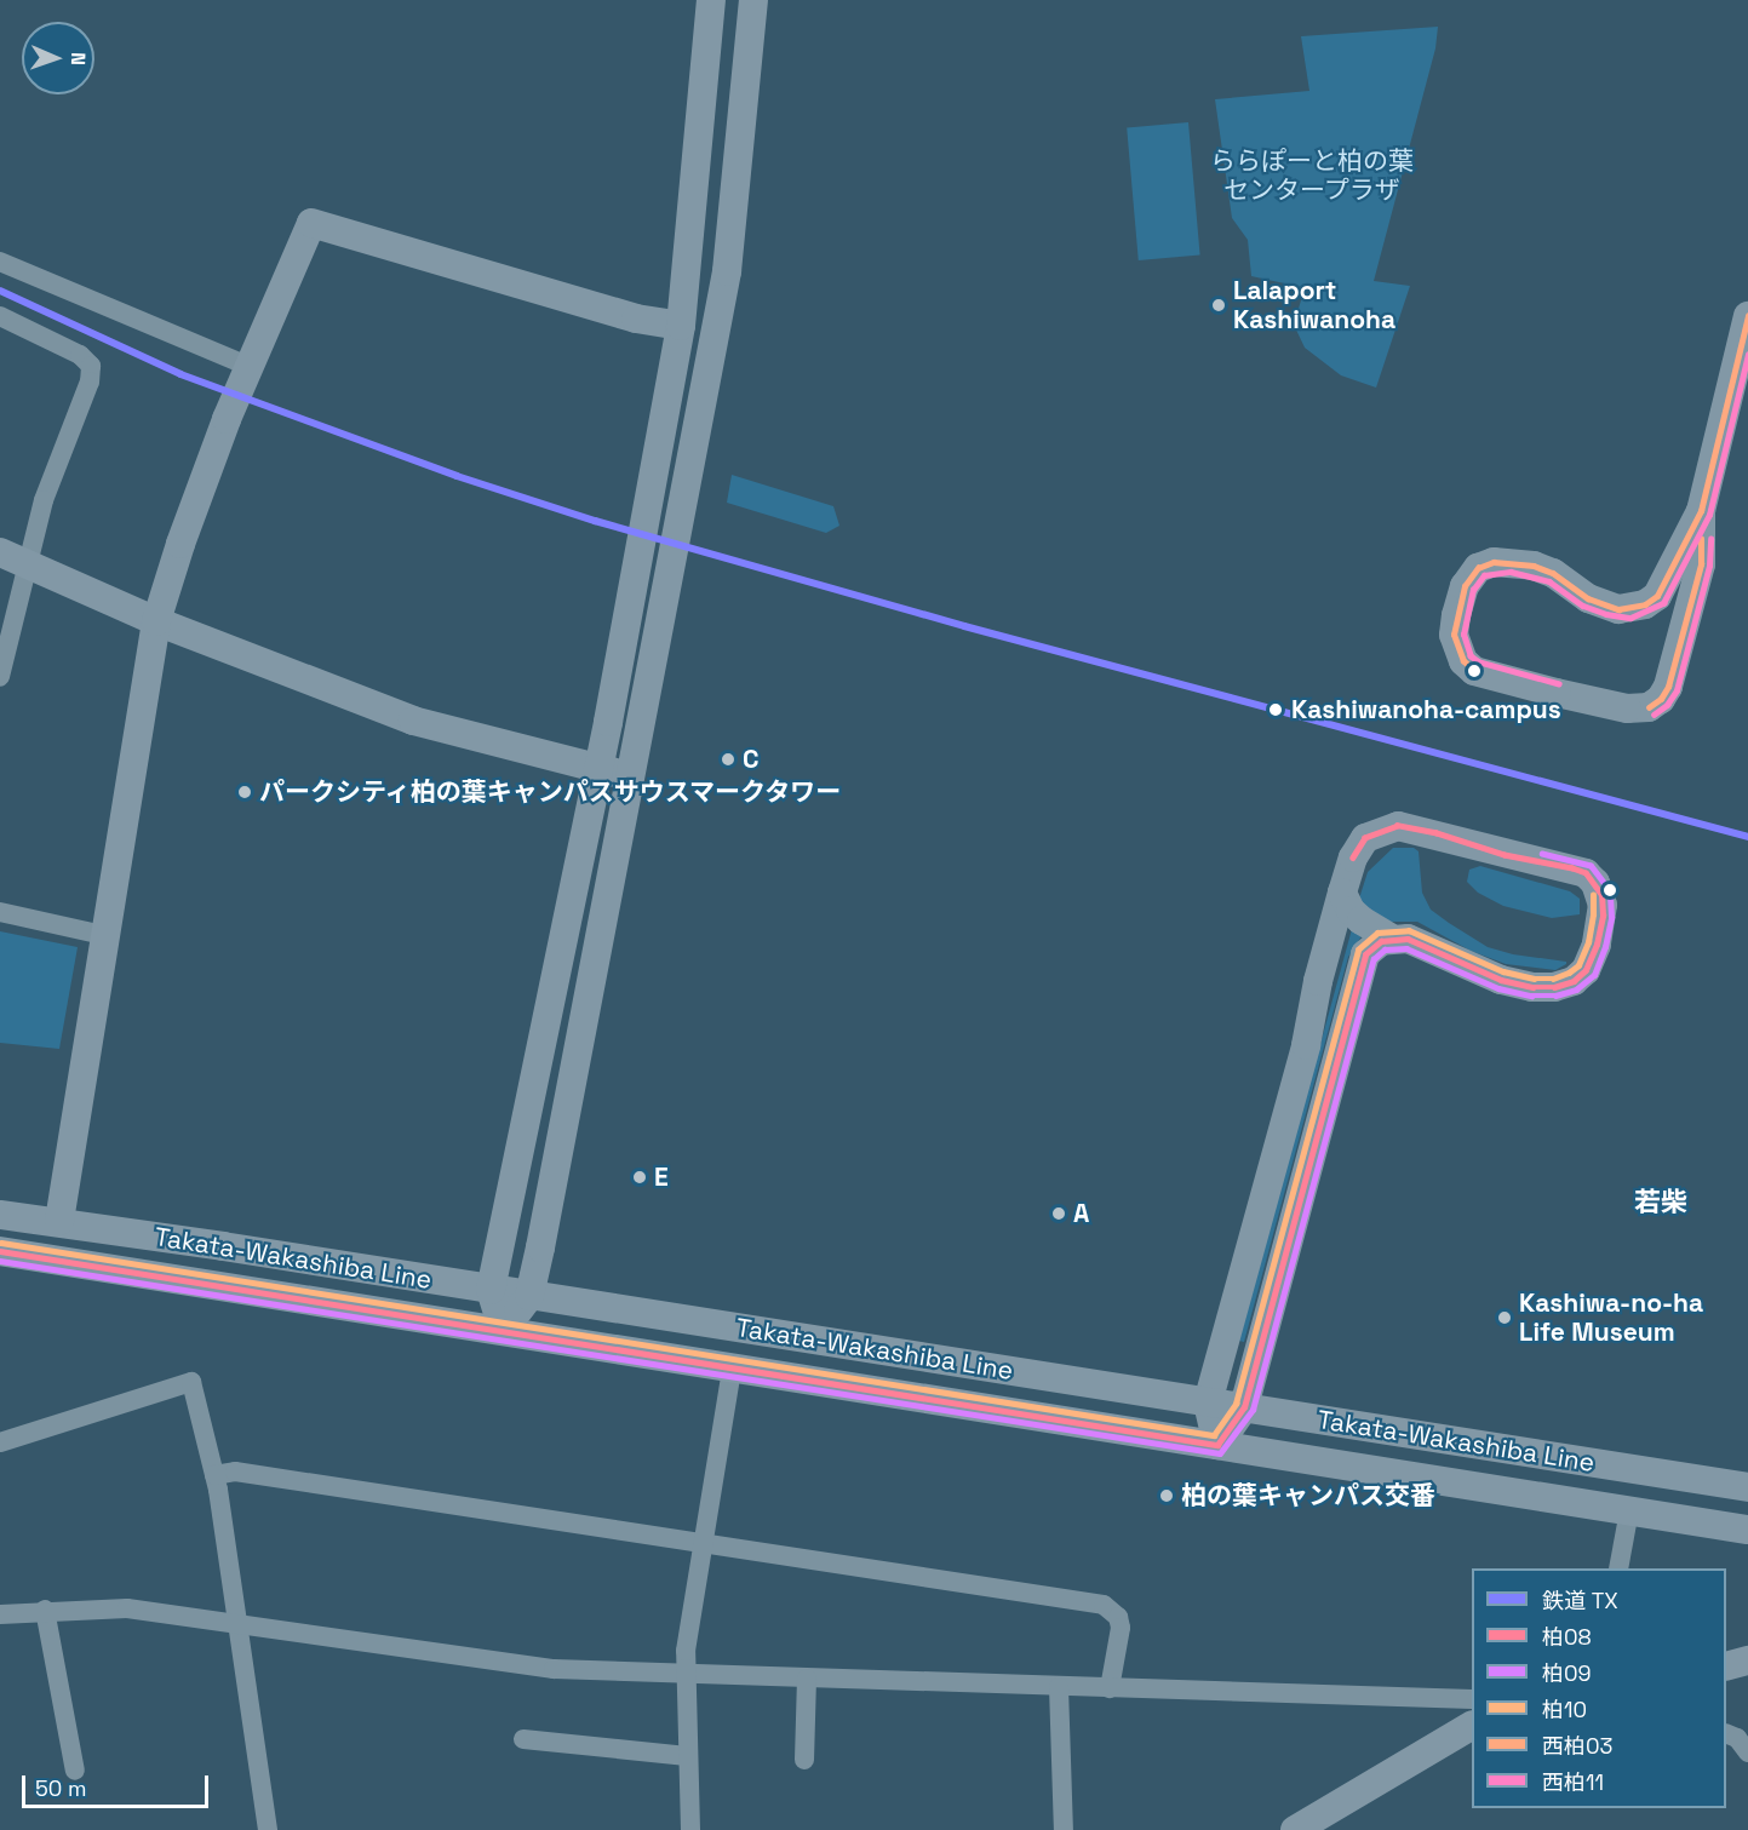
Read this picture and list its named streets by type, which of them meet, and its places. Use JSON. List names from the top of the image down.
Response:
{
  "streets": {
    "street": ["Takata-Wakashiba Line"]
  },
  "districts": ["若柴"],
  "parks": ["ららぽーと柏の葉 センタープラザ"],
  "places": [
    "Lalaport Kashiwanoha",
    "Kashiwanoha-campus",
    "C",
    "パークシティ柏の葉キャンパスサウスマークタワー",
    "E",
    "A",
    "Kashiwa-no-ha Life Museum",
    "柏の葉キャンパス交番"
  ],
  "lines": [
    "rail line TX",
    "transit line 西柏03",
    "transit line 西柏11",
    "transit line 柏08",
    "transit line 柏09",
    "transit line 柏10"
  ],
  "legend": [
    "鉄道 TX",
    "柏08",
    "柏09",
    "柏10",
    "西柏03",
    "西柏11"
  ],
  "scale_bar": "50 m",
  "north": "right"
}
